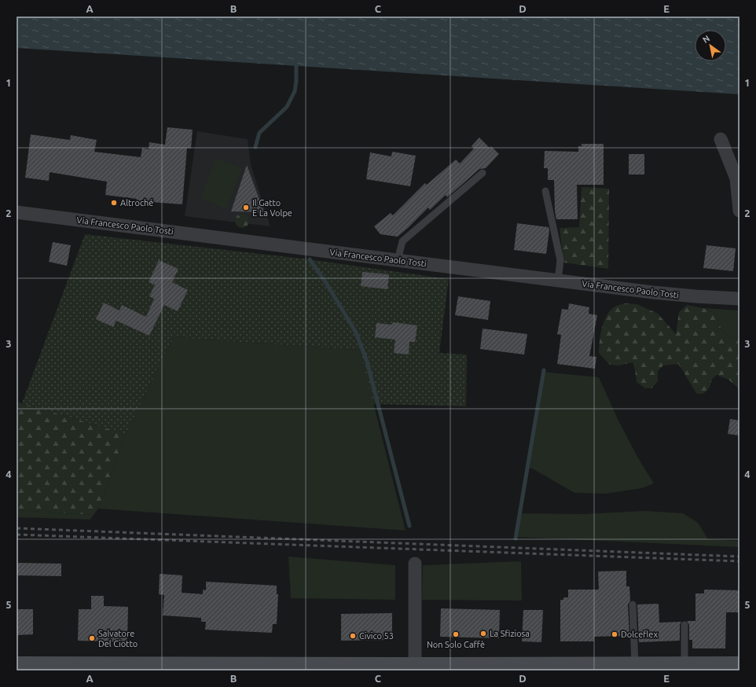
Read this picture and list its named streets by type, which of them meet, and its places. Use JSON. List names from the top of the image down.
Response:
{
  "streets": {
    "street": ["Via Francesco Paolo Tosti"]
  },
  "places": [
    "Altroché",
    "Il Gatto E La Volpe",
    "La Sfiziosa",
    "Non Solo Caffè",
    "Dolceflex",
    "Civico 53",
    "Salvatore Del Ciotto"
  ],
  "north": "top left",
  "grid": {
    "columns": [
      "A",
      "B",
      "C",
      "D",
      "E"
    ],
    "rows": [
      "1",
      "2",
      "3",
      "4",
      "5"
    ]
  }
}
